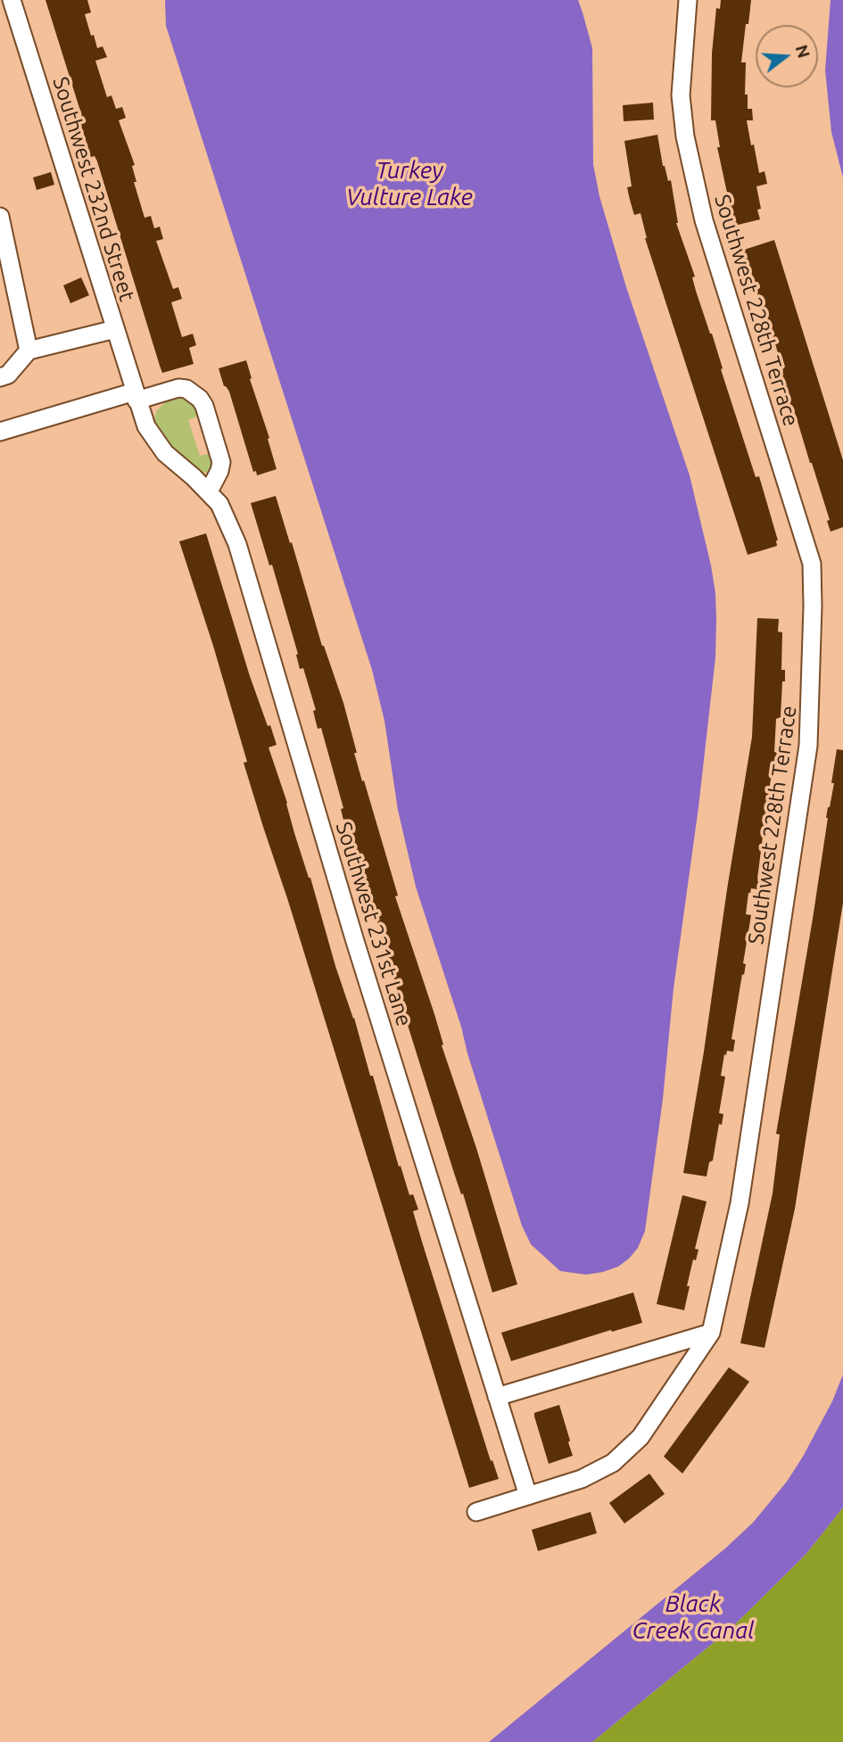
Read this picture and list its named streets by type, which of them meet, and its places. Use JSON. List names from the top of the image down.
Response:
{
  "streets": {
    "street": ["Southwest 232nd Street", "Southwest 228th Terrace", "Southwest 231st Lane"]
  },
  "crossings": [
    ["Southwest 232nd Street", "Southwest 231st Lane"]
  ],
  "water": ["Turkey Vulture Lake", "Black Creek Canal"],
  "north": "right"
}
